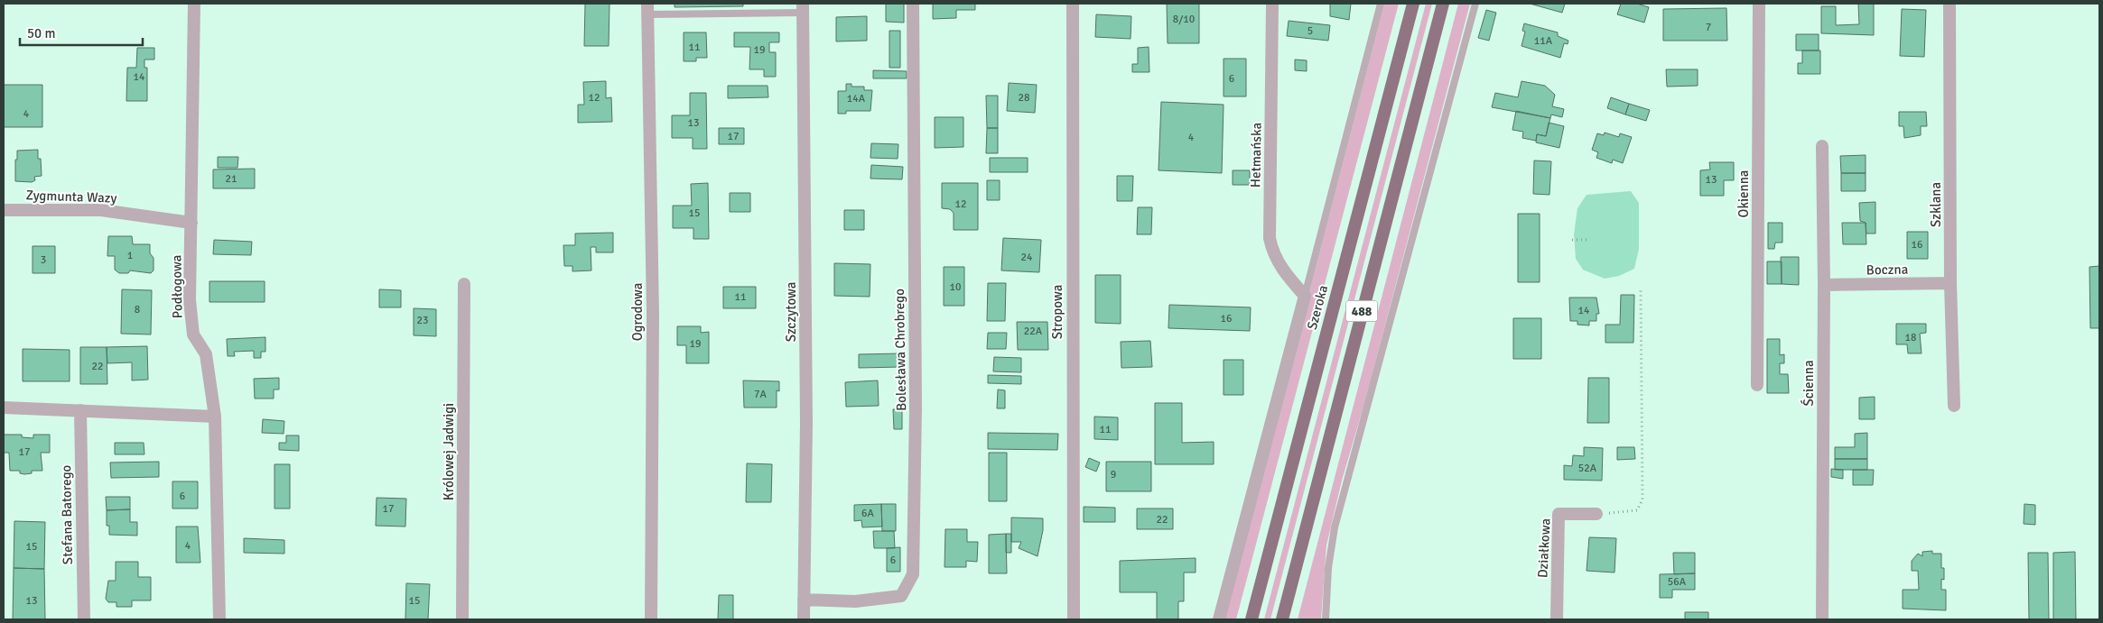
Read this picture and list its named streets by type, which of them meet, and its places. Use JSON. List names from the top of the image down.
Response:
{
  "streets": {
    "main road": ["Szeroka", "488"],
    "street": [
      "Hetmańska",
      "Okienna",
      "Zygmunta Wazy",
      "Szklana",
      "Boczna",
      "Podłogowa",
      "Ogrodowa",
      "Szczytowa",
      "Stropowa",
      "Bolesława Chrobrego",
      "Ścienna",
      "Królowej Jadwigi",
      "Stefana Batorego",
      "Działkowa"
    ]
  },
  "crossings": [
    ["Hetmańska", "Szeroka"],
    ["Zygmunta Wazy", "Podłogowa"],
    ["Szklana", "Boczna"],
    ["Boczna", "Ścienna"],
    ["Szczytowa", "Bolesława Chrobrego"]
  ],
  "house_numbers": [
    "8/10",
    "7",
    "5",
    "11A",
    "11",
    "19",
    "14",
    "6",
    "12",
    "28",
    "14A",
    "4",
    "13",
    "17",
    "4",
    "21",
    "13",
    "12",
    "15",
    "16",
    "1",
    "24",
    "3",
    "10",
    "11",
    "8",
    "14",
    "16",
    "23",
    "22A",
    "18",
    "19",
    "22",
    "7A",
    "11",
    "17",
    "52A",
    "9",
    "6",
    "17",
    "6A",
    "22",
    "4",
    "15",
    "6",
    "56A",
    "13",
    "15"
  ],
  "scale_bar": "50 m"
}
